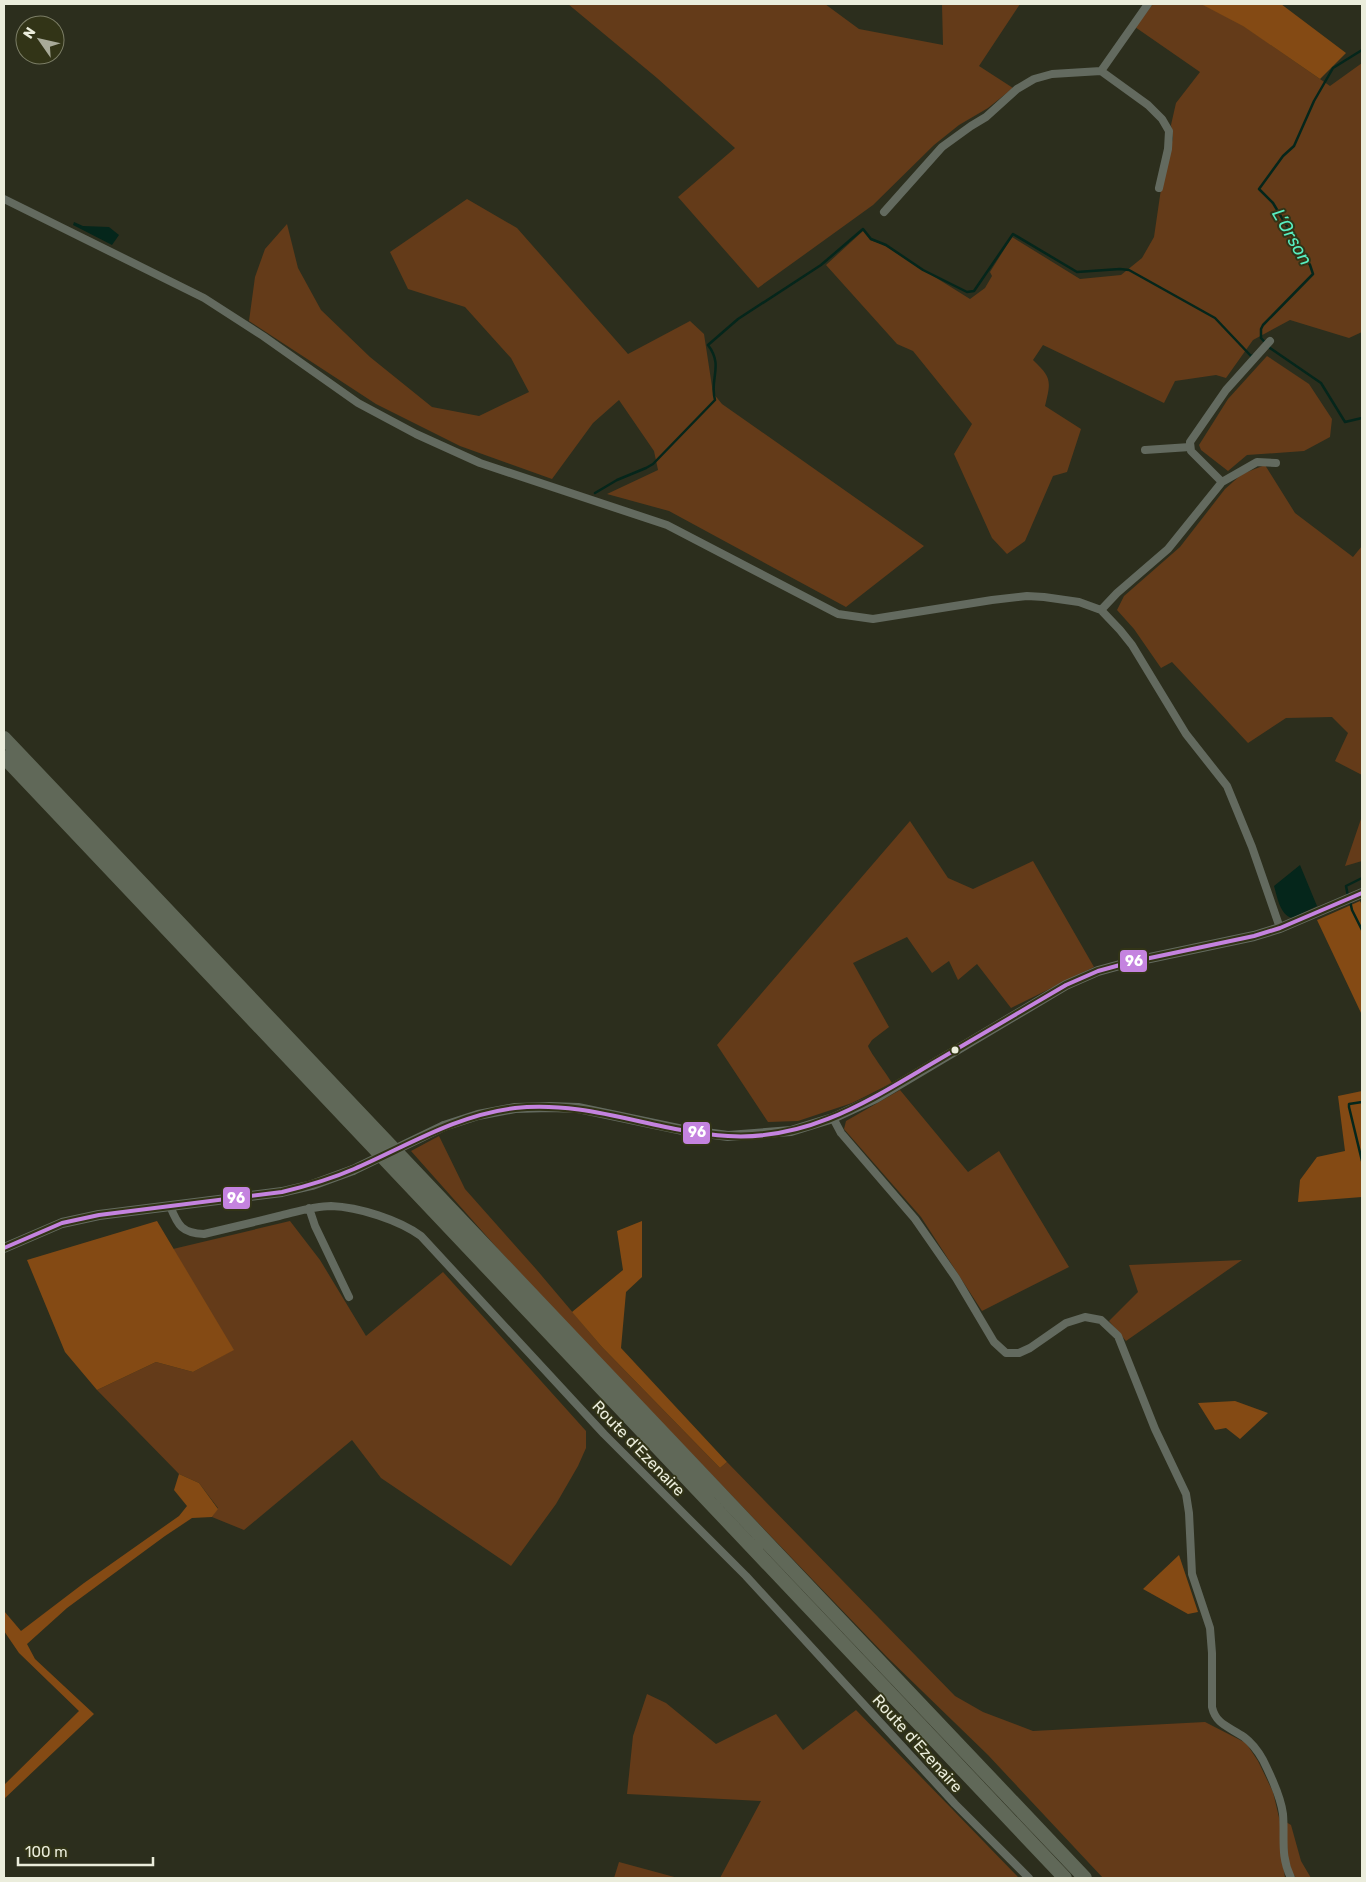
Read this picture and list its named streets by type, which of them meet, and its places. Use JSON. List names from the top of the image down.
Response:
{
  "streets": {
    "street": ["Route d'Ezenaire"]
  },
  "water": ["L’Orson"],
  "lines": ["transit line 96"],
  "scale_bar": "100 m",
  "north": "top left"
}
